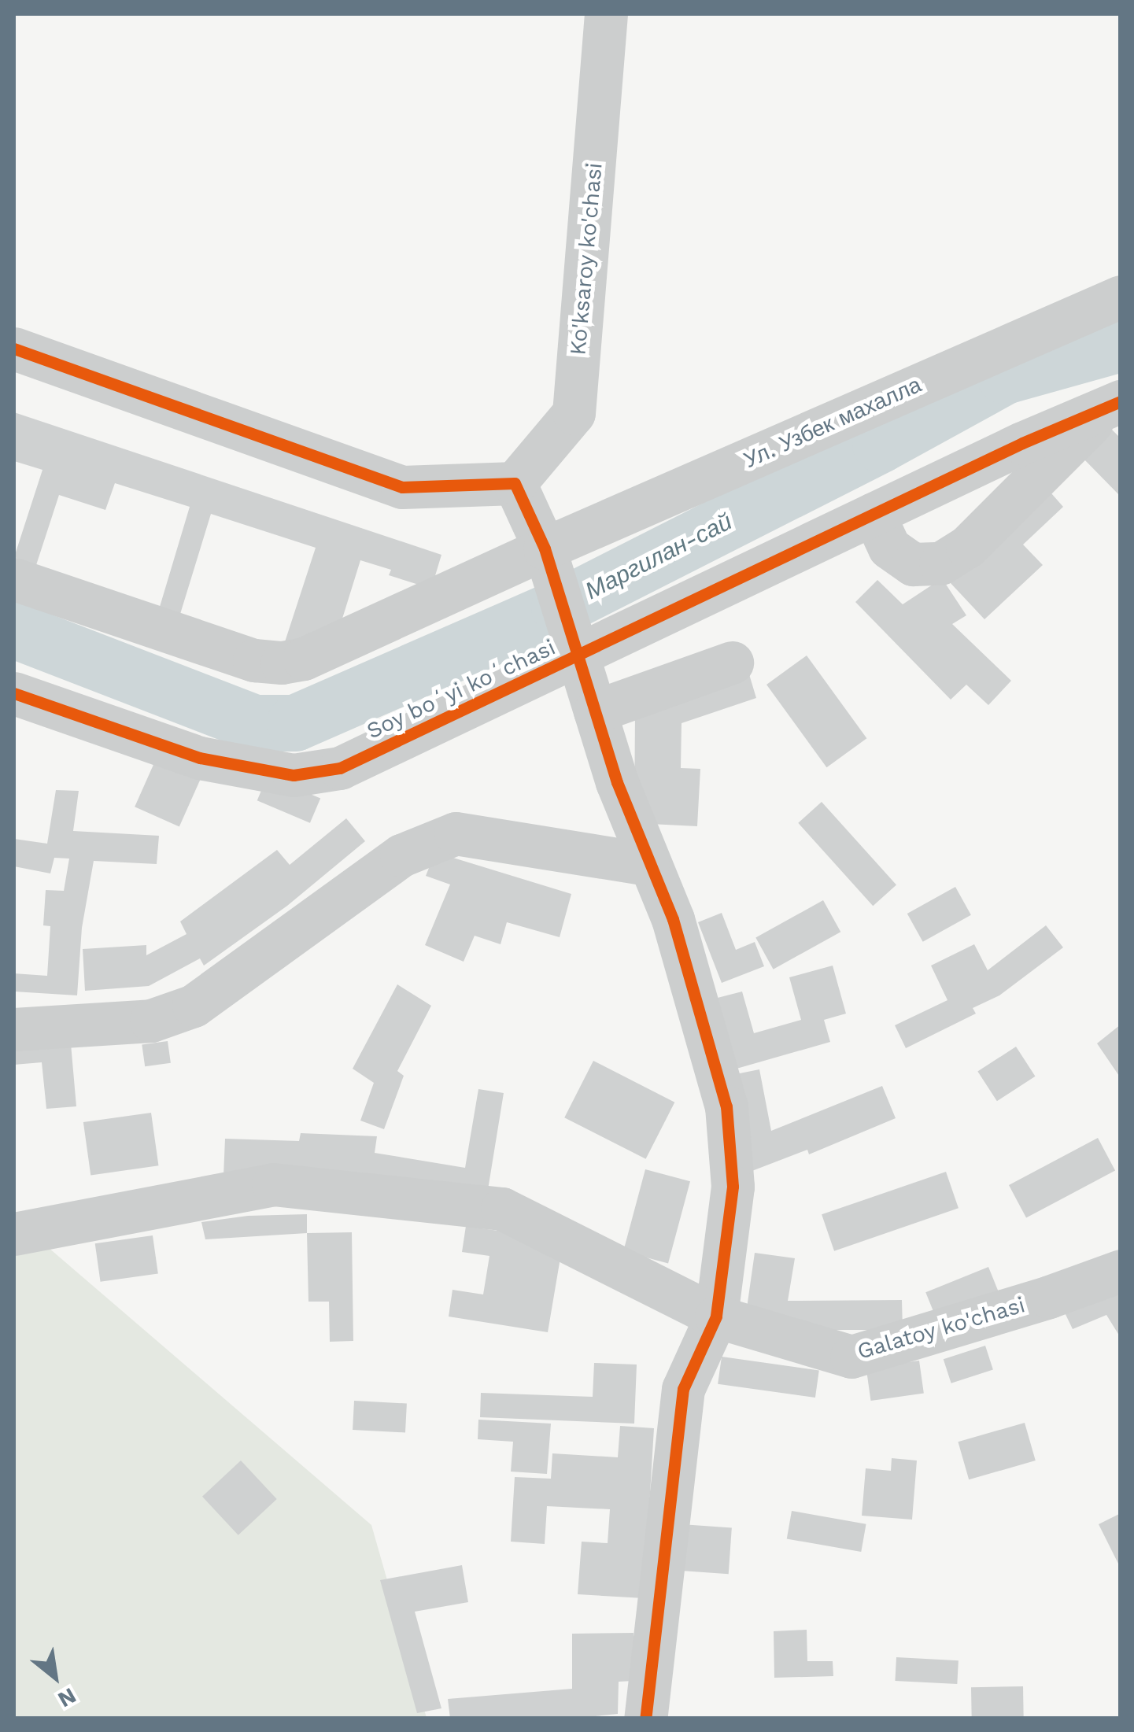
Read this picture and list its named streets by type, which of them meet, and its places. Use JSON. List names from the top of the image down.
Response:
{
  "streets": {
    "street": [
      "Ko'ksaroy ko'chasi",
      "Ул. Узбек махалла",
      "Soy boʻyi koʻchasi",
      "Galatoy ko'chasi"
    ]
  },
  "water": ["Маргилан-сай"],
  "north": "bottom right"
}
